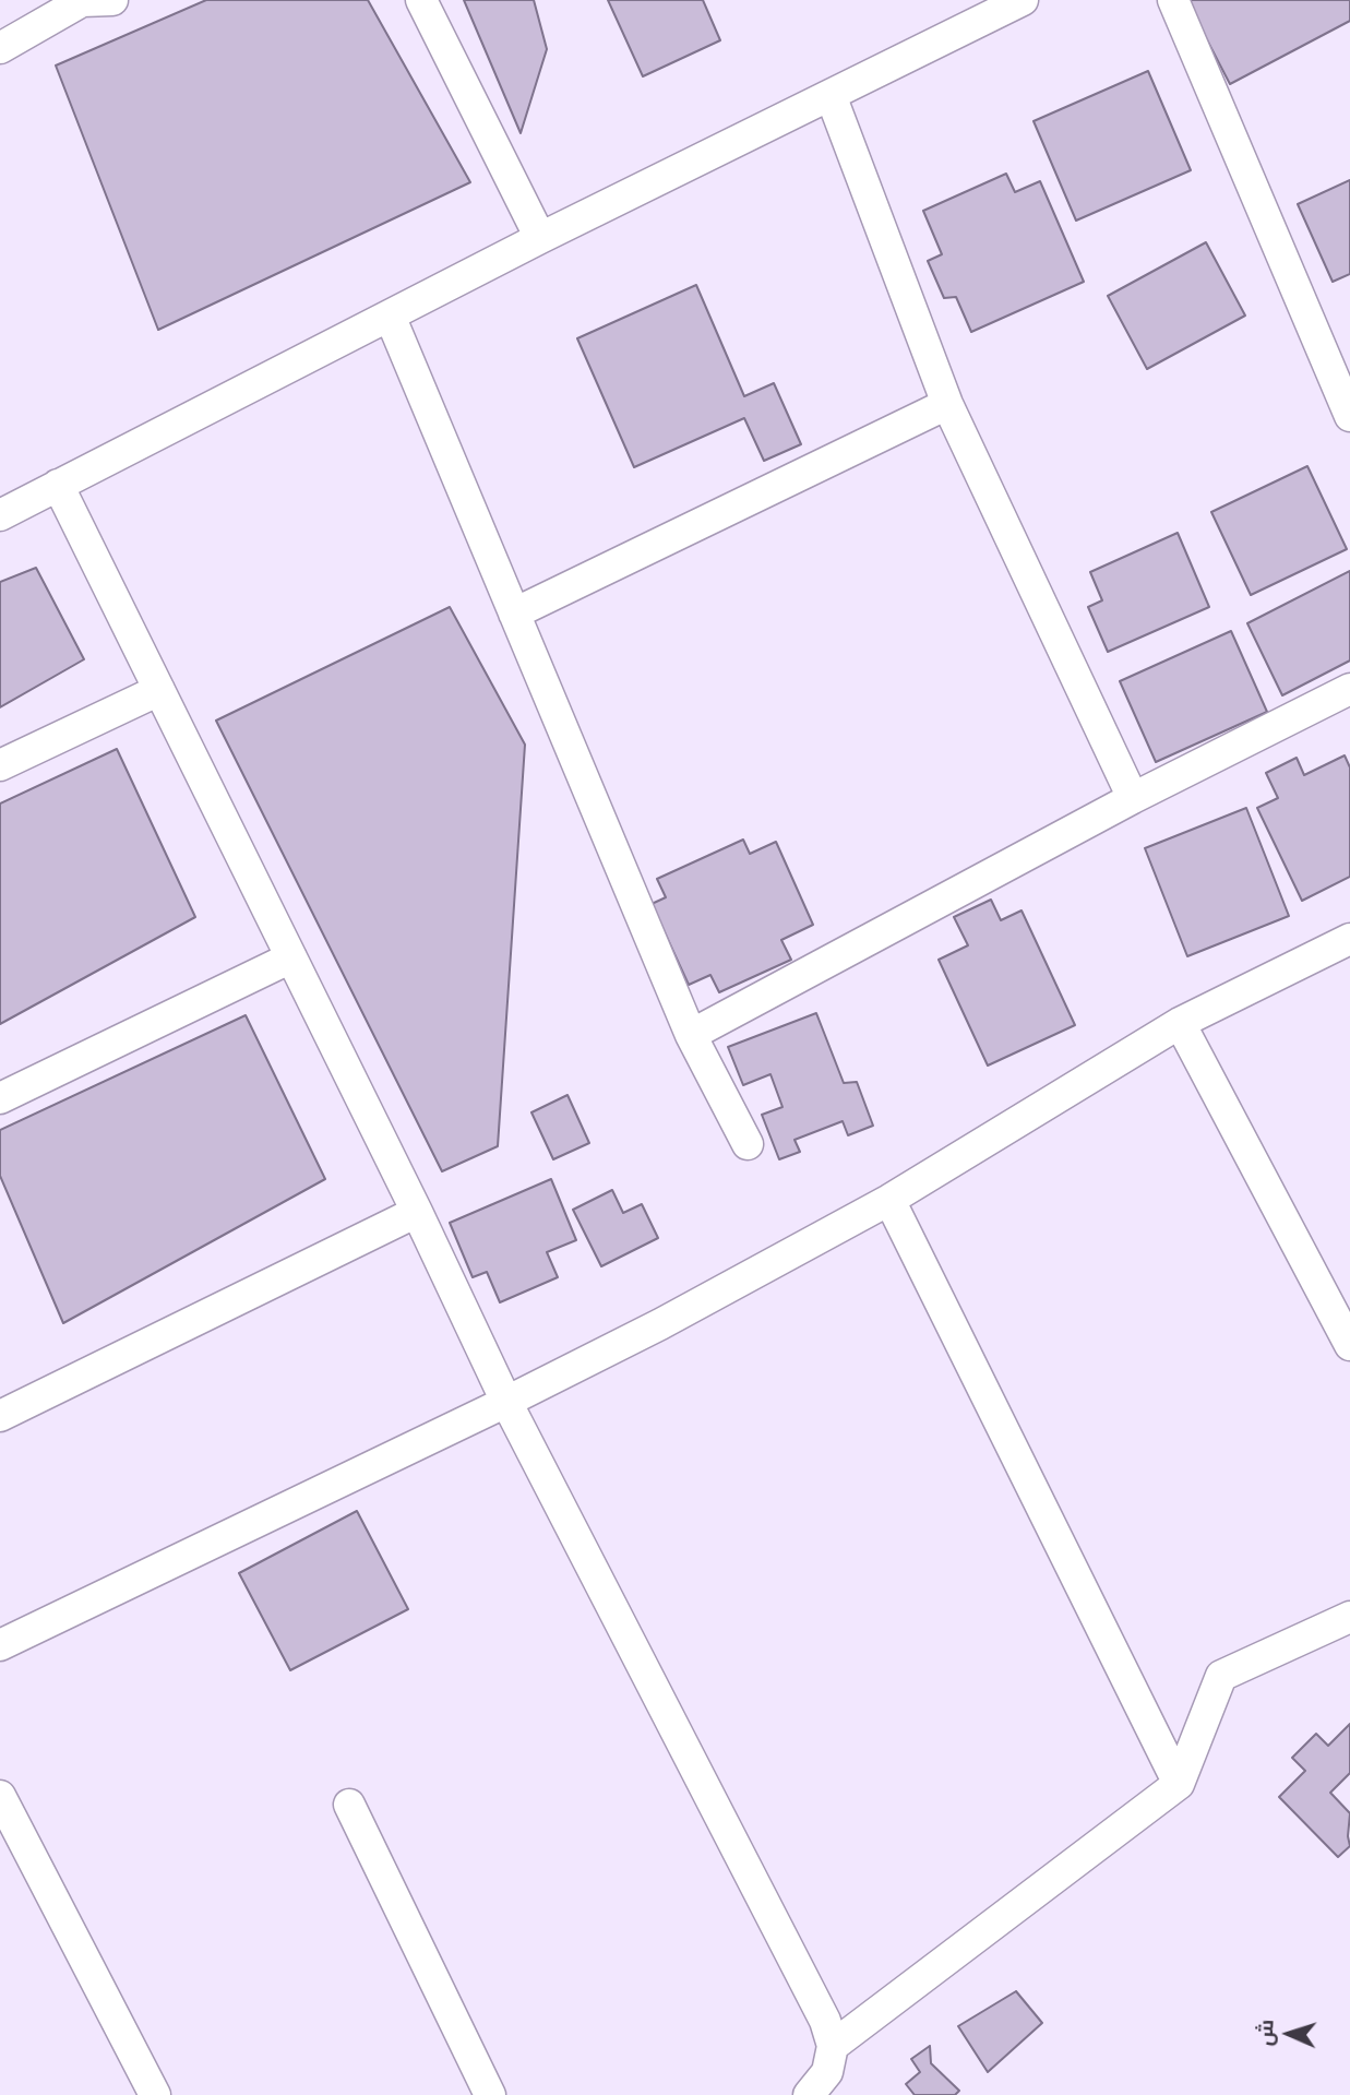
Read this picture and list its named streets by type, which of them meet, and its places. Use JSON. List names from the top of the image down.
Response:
{
  "north": "left"
}
